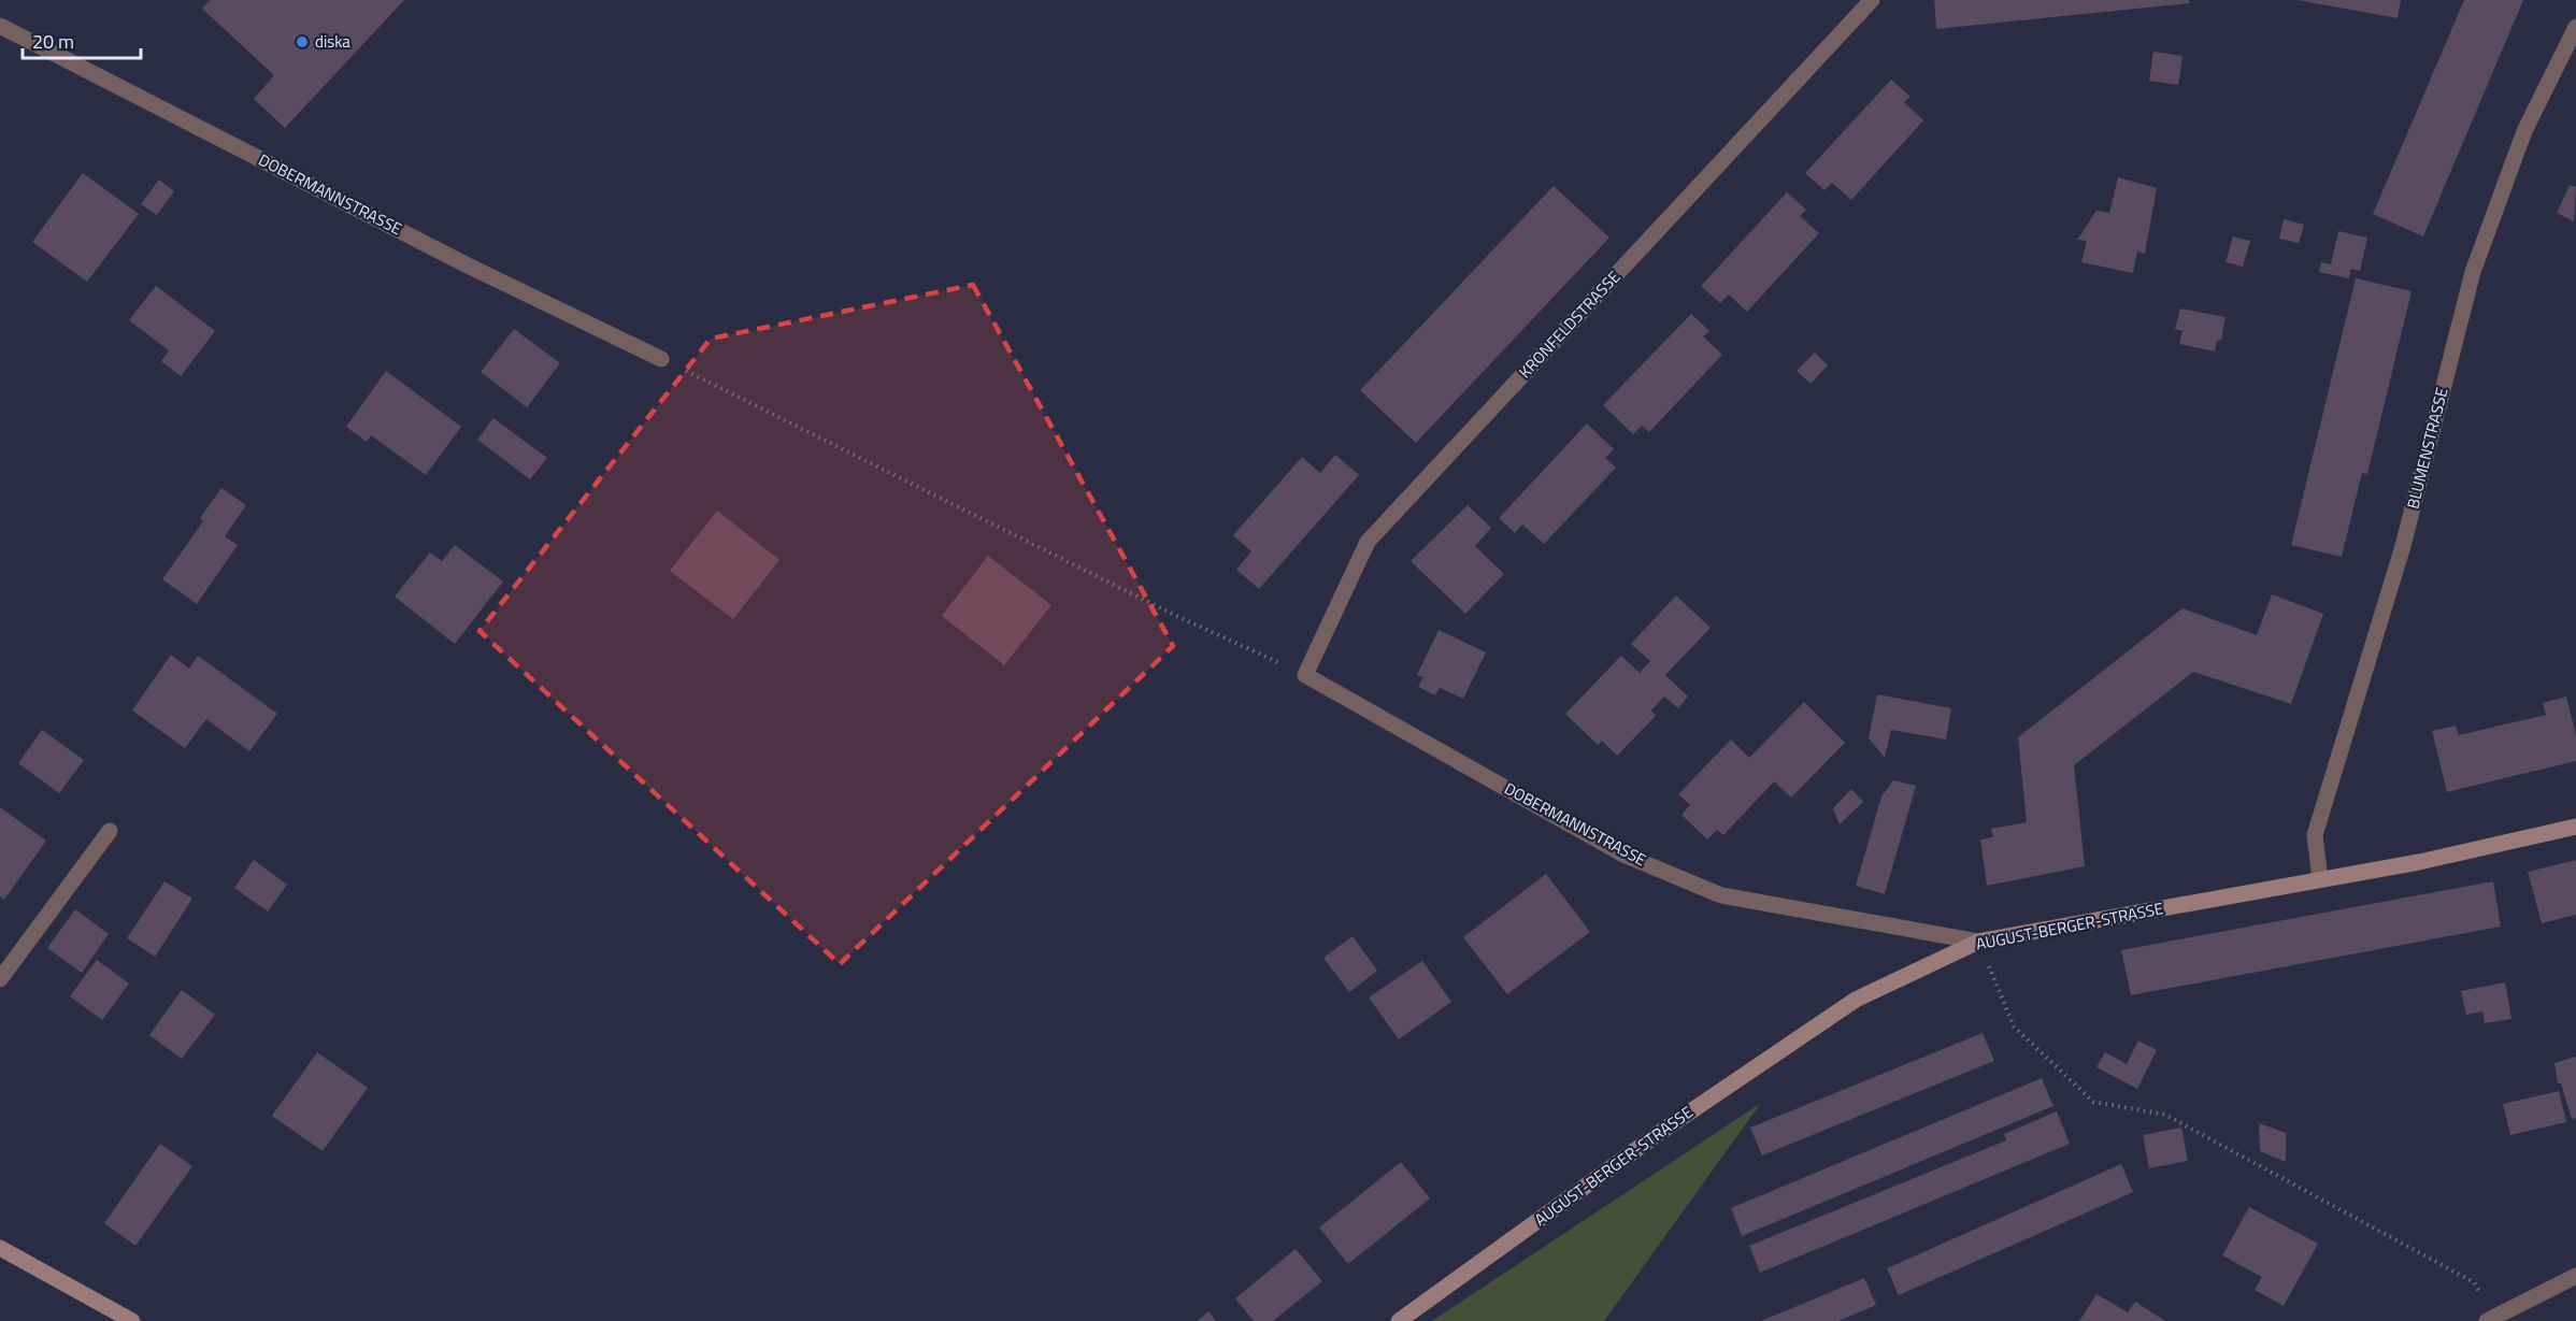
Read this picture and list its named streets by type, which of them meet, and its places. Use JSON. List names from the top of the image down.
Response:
{
  "streets": {
    "street": [
      "DOBERMANNSTRASSE",
      "KRONFELDSTRASSE",
      "BLUMENSTRASSE",
      "AUGUST-BERGER-STRASSE"
    ]
  },
  "crossings": [
    ["DOBERMANNSTRASSE", "KRONFELDSTRASSE"],
    ["DOBERMANNSTRASSE", "AUGUST-BERGER-STRASSE"],
    ["BLUMENSTRASSE", "AUGUST-BERGER-STRASSE"]
  ],
  "places": ["diska"],
  "scale_bar": "20 m"
}
